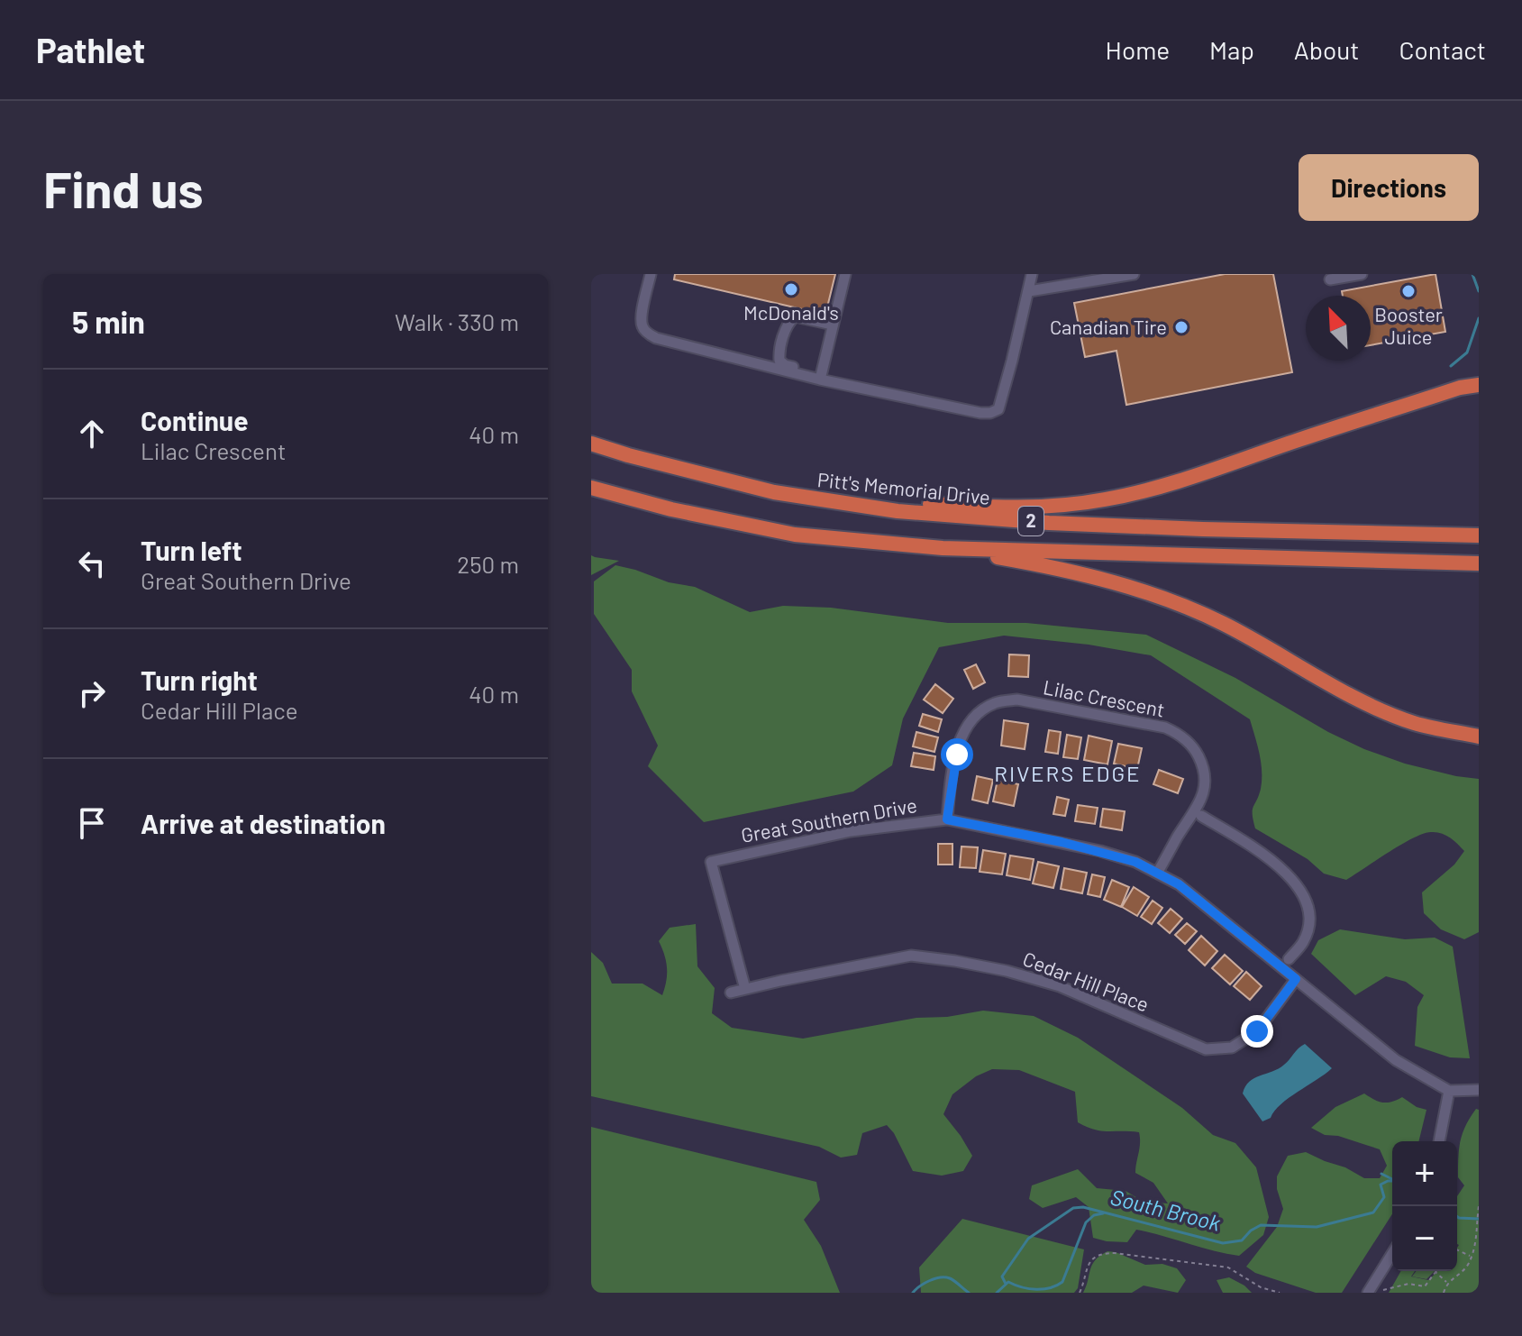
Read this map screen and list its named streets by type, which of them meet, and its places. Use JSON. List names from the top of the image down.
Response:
{
  "streets": {
    "highway": ["Pitt's Memorial Drive", "2"],
    "street": ["Lilac Crescent", "Great Southern Drive", "Cedar Hill Place"]
  },
  "crossings": [
    ["Lilac Crescent", "Great Southern Drive"],
    ["Great Southern Drive", "Cedar Hill Place"]
  ],
  "districts": ["RIVERS EDGE"],
  "water": ["South Brook"],
  "places": ["McDonald's", "Booster Juice", "Canadian Tire"],
  "north": "top left",
  "page": {
    "header": "Pathlet",
    "nav": [
      "Home",
      "Map",
      "About",
      "Contact"
    ],
    "buttons": "Directions",
    "title": "Find us",
    "heading": ["5 min", "Walk · 330 m"],
    "list": [
      ["Continue", "Lilac Crescent", "40 m"],
      ["Turn left", "Great Southern Drive", "250 m"],
      ["Turn right", "Cedar Hill Place", "40 m"],
      "Arrive at destination"
    ],
    "map_buttons": ["+", "−"]
  }
}
